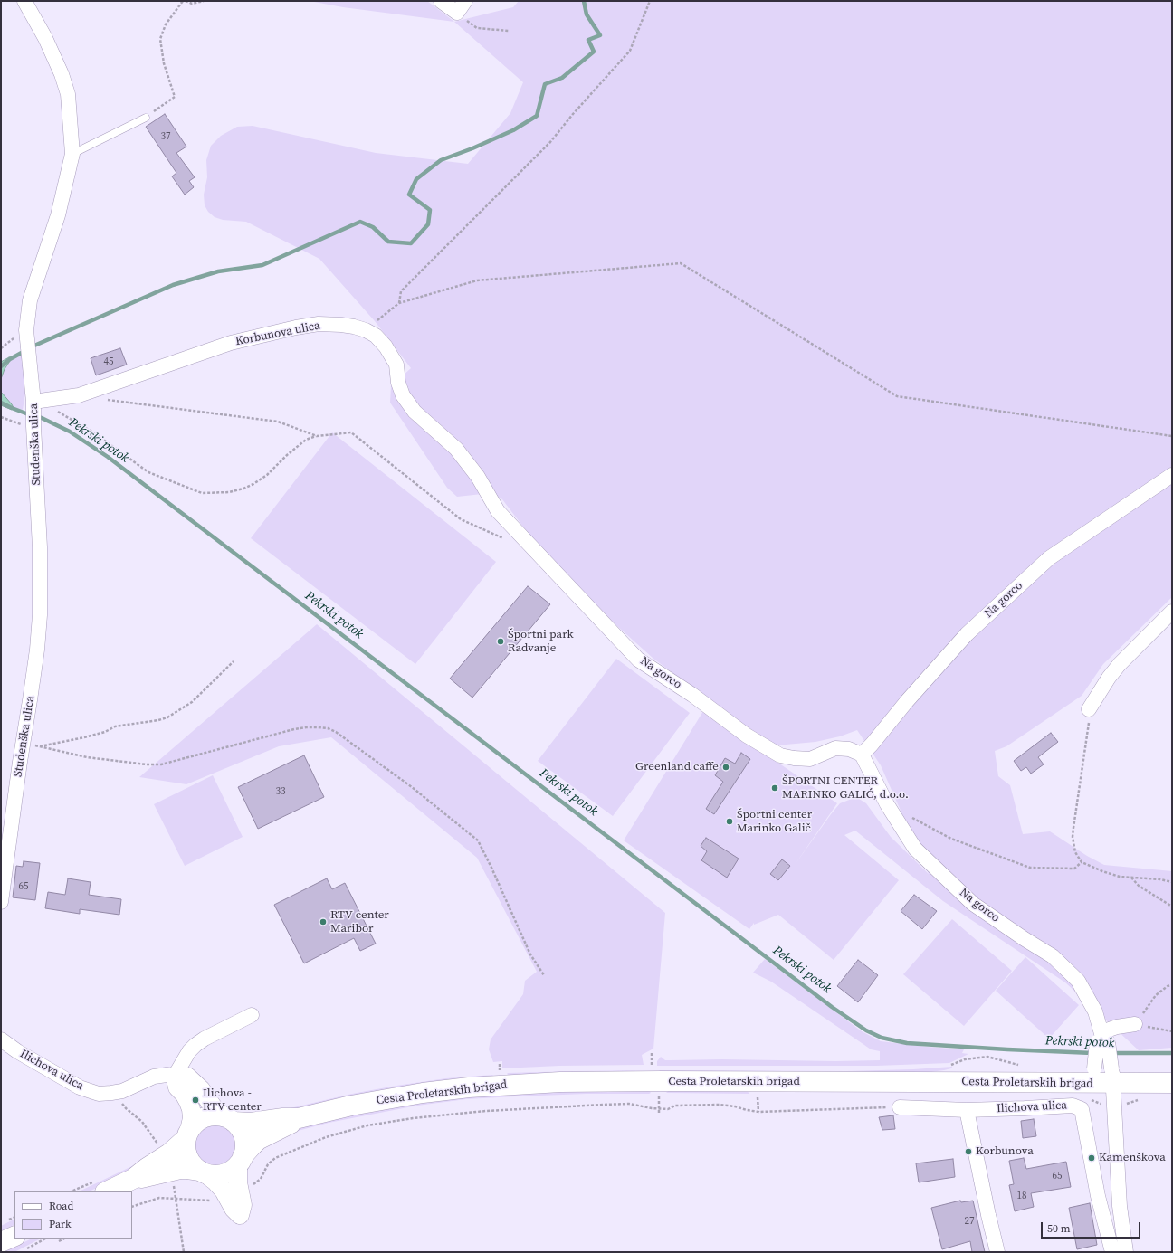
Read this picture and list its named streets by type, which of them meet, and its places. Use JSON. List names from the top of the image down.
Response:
{
  "streets": {
    "main road": ["Cesta Proletarskih brigad"],
    "street": [
      "Korbunova ulica",
      "Studenška ulica",
      "Na gorco",
      "Ilichova ulica"
    ]
  },
  "crossings": [
    ["Korbunova ulica", "Studenška ulica"],
    ["Korbunova ulica", "Na gorco"]
  ],
  "water": ["Pekrski potok"],
  "places": [
    "Športni park Radvanje",
    "Greenland caffe",
    "ŠPORTNI CENTER MARINKO GALIĆ, d.o.o.",
    "Športni center Marinko Galič",
    "RTV center Maribor",
    "Ilichova - RTV center",
    "Korbunova",
    "Kamenškova"
  ],
  "house_numbers": [
    "37",
    "45",
    "33",
    "65",
    "65",
    "18",
    "27"
  ],
  "legend": ["Road", "Park"],
  "scale_bar": "50 m"
}
